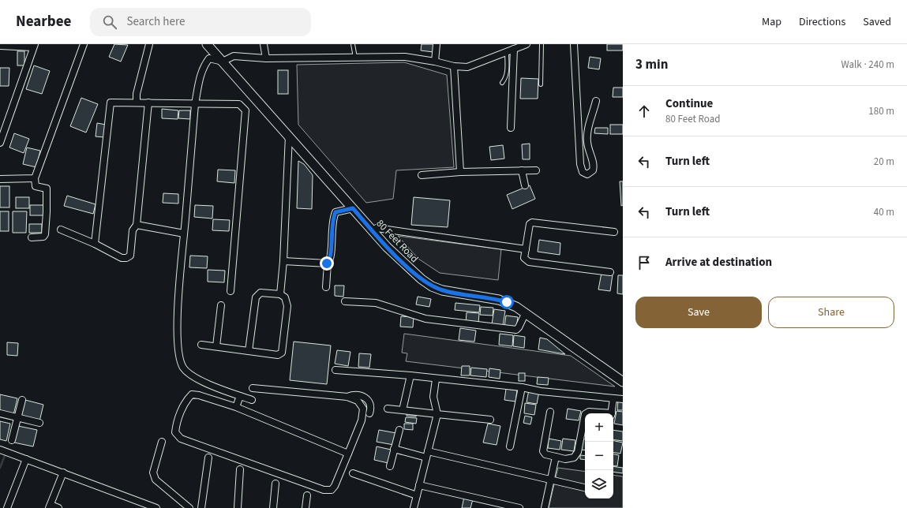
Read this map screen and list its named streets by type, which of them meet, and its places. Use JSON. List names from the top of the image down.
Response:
{
  "streets": {
    "main road": ["80 Feet Road"]
  },
  "page": {
    "header": "Nearbee",
    "search": "Search here",
    "nav": ["Map", "Directions", "Saved"],
    "heading": ["3 min", "Walk · 240 m"],
    "list": [
      ["Continue", "80 Feet Road", "180 m"],
      ["Turn left", "20 m"],
      ["Turn left", "40 m"],
      "Arrive at destination"
    ],
    "buttons": ["Save", "Share"],
    "map_buttons": ["+", "−"]
  }
}
